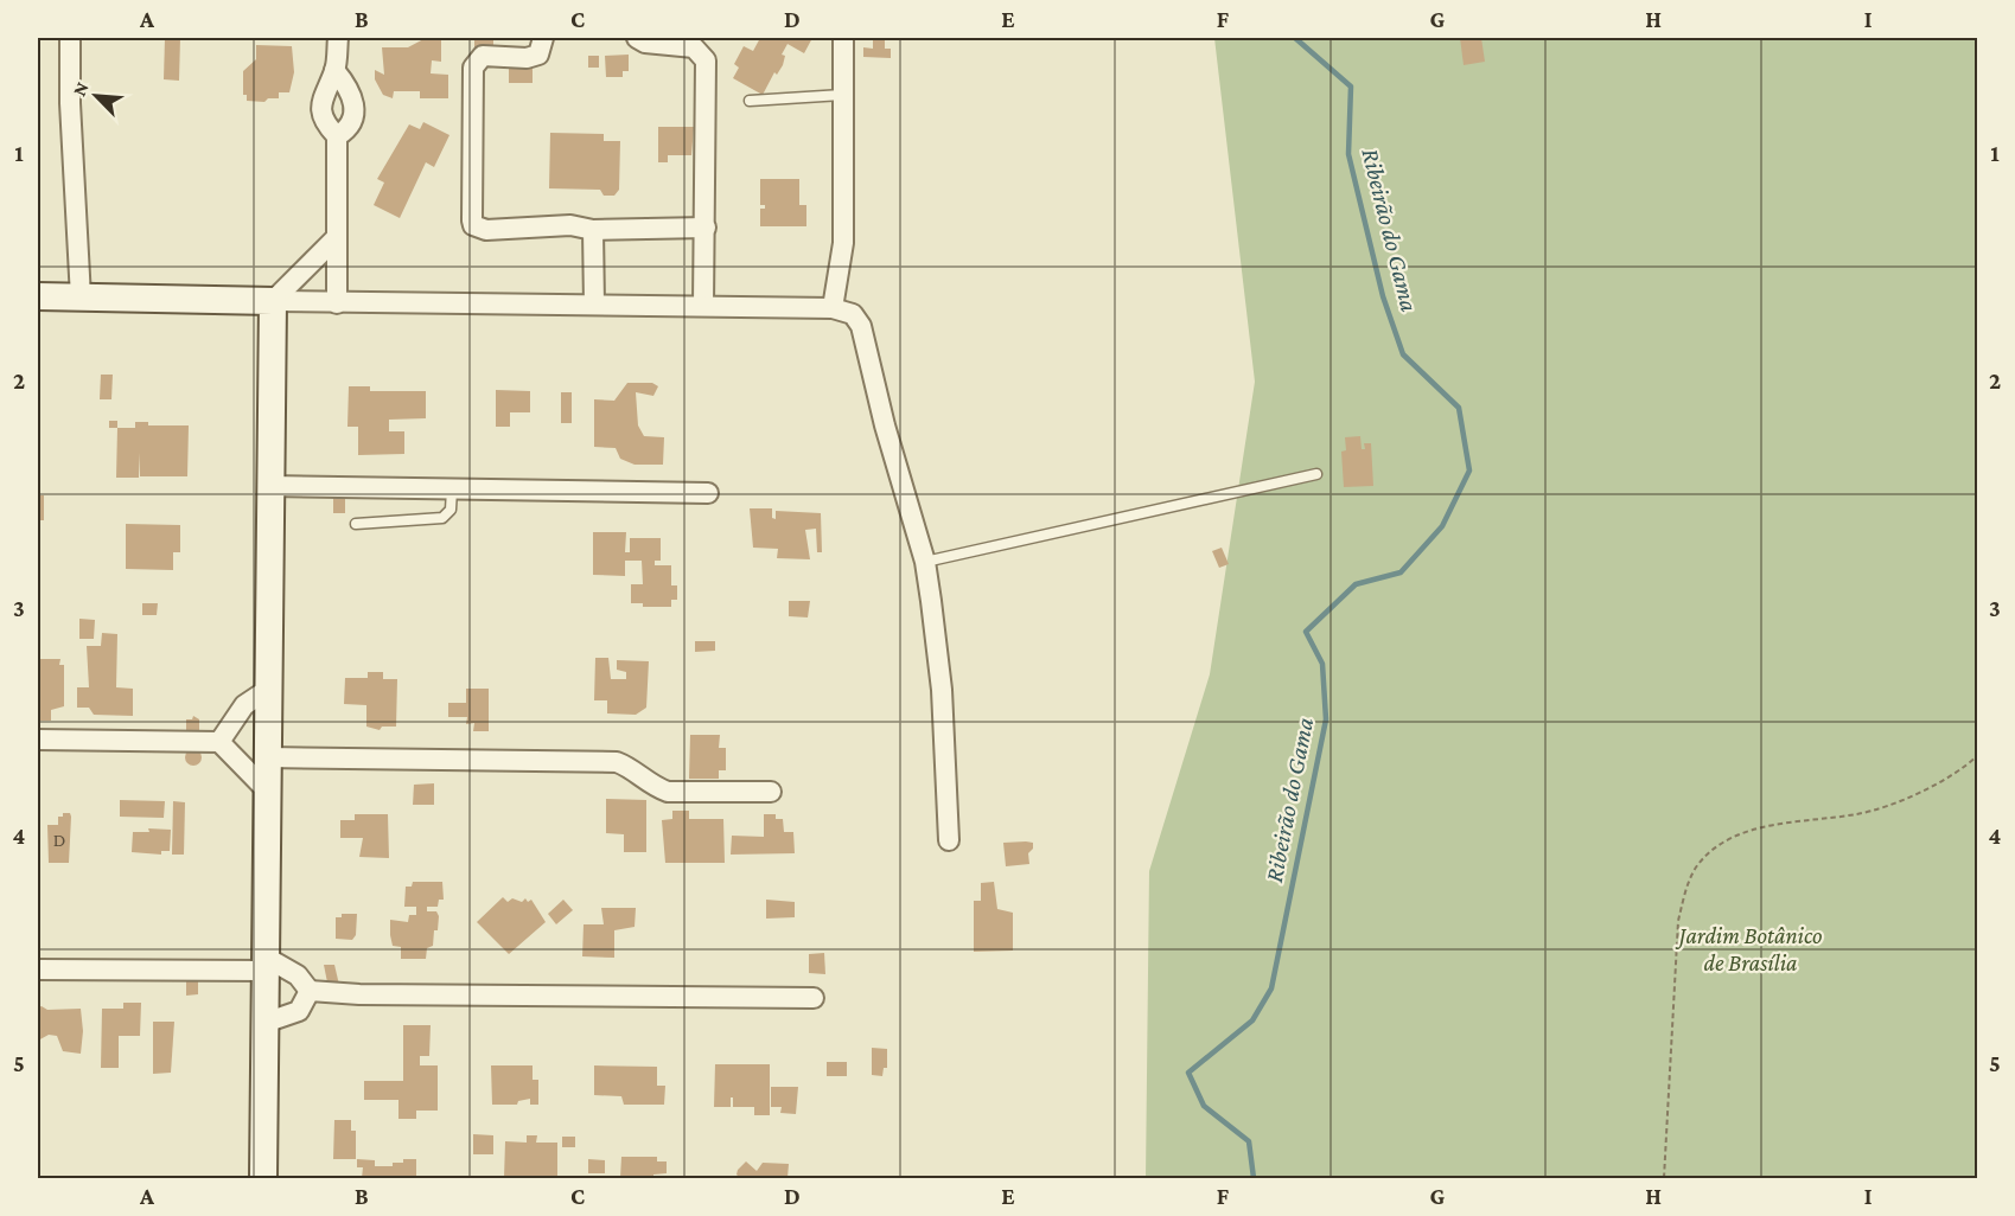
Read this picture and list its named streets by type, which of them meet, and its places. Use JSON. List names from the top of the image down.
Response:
{
  "water": ["Ribeirão do Gama"],
  "parks": ["Jardim Botânico de Brasília"],
  "house_numbers": ["D"],
  "north": "top left",
  "grid": {
    "columns": [
      "A",
      "B",
      "C",
      "D",
      "E",
      "F",
      "G",
      "H",
      "I"
    ],
    "rows": [
      "1",
      "2",
      "3",
      "4",
      "5"
    ]
  }
}
